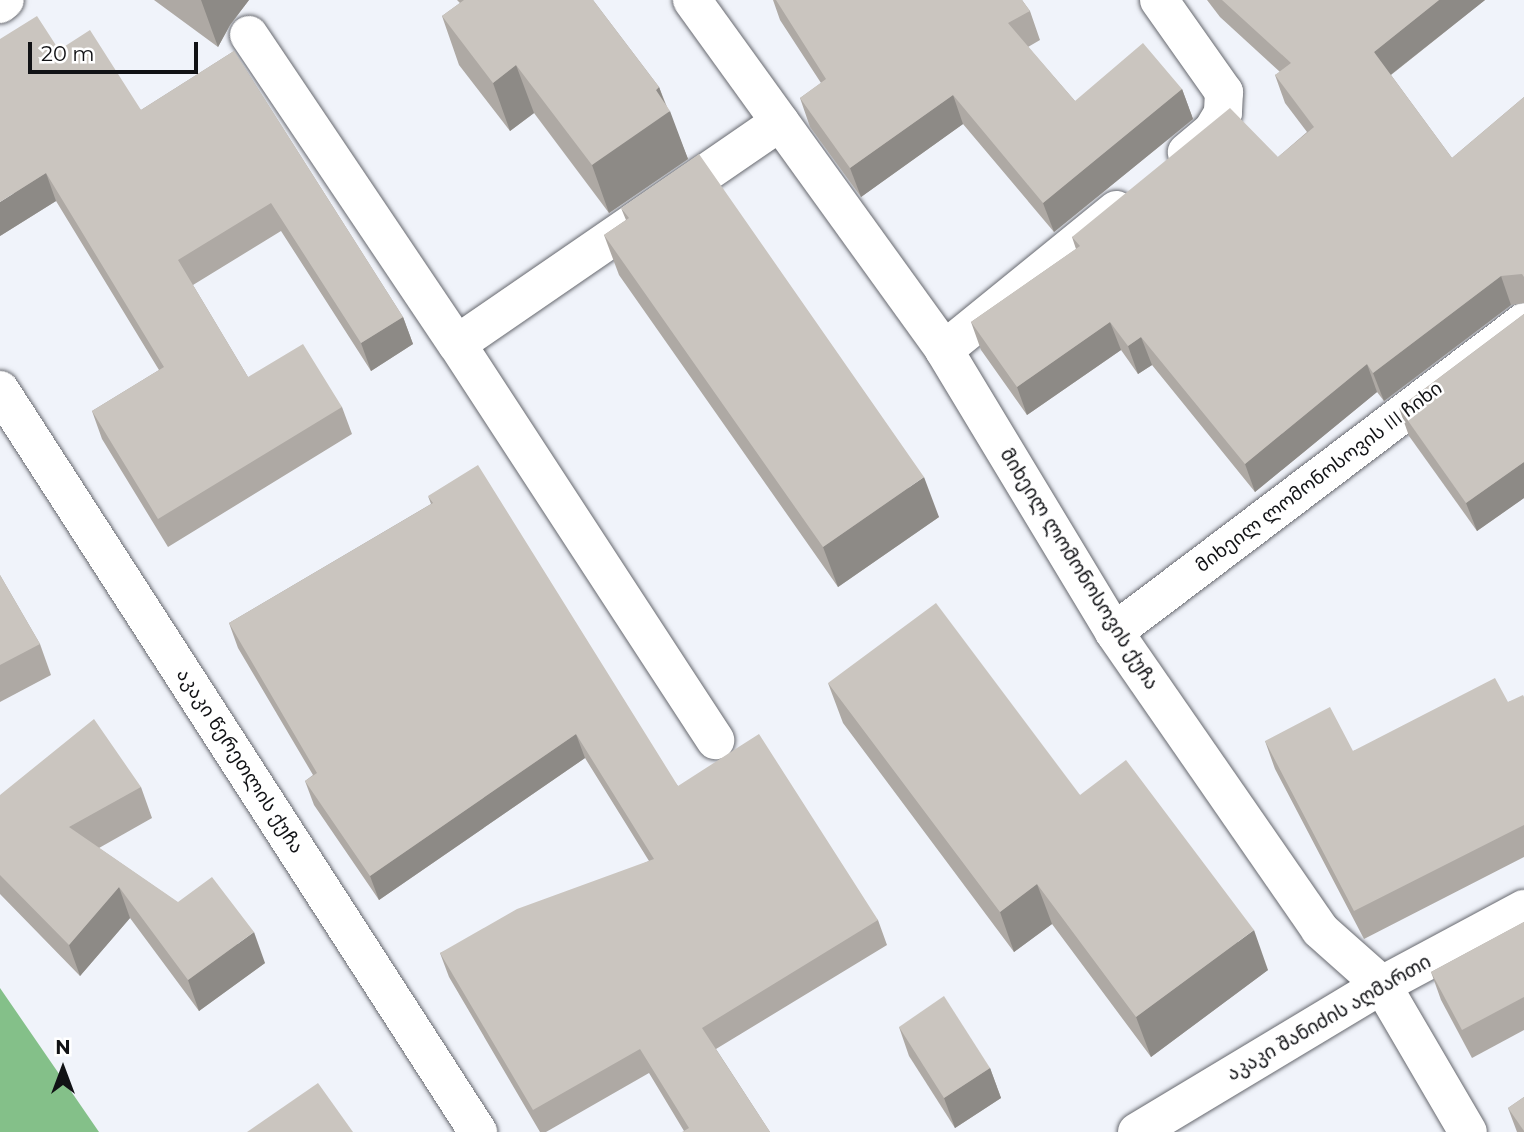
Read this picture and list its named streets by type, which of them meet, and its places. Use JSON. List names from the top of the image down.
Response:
{
  "streets": {
    "street": [
      "მიხეილ ლომონოსოვის III ჩიხი",
      "მიხეილ ლომონოსოვის ქუჩა",
      "აკაკი წერეთლის ქუჩა",
      "აკაკი შანიძის აღმართი"
    ]
  },
  "crossings": [
    ["მიხეილ ლომონოსოვის III ჩიხი", "მიხეილ ლომონოსოვის ქუჩა"],
    ["მიხეილ ლომონოსოვის ქუჩა", "აკაკი შანიძის აღმართი"]
  ],
  "scale_bar": "20 m",
  "north": "top"
}
